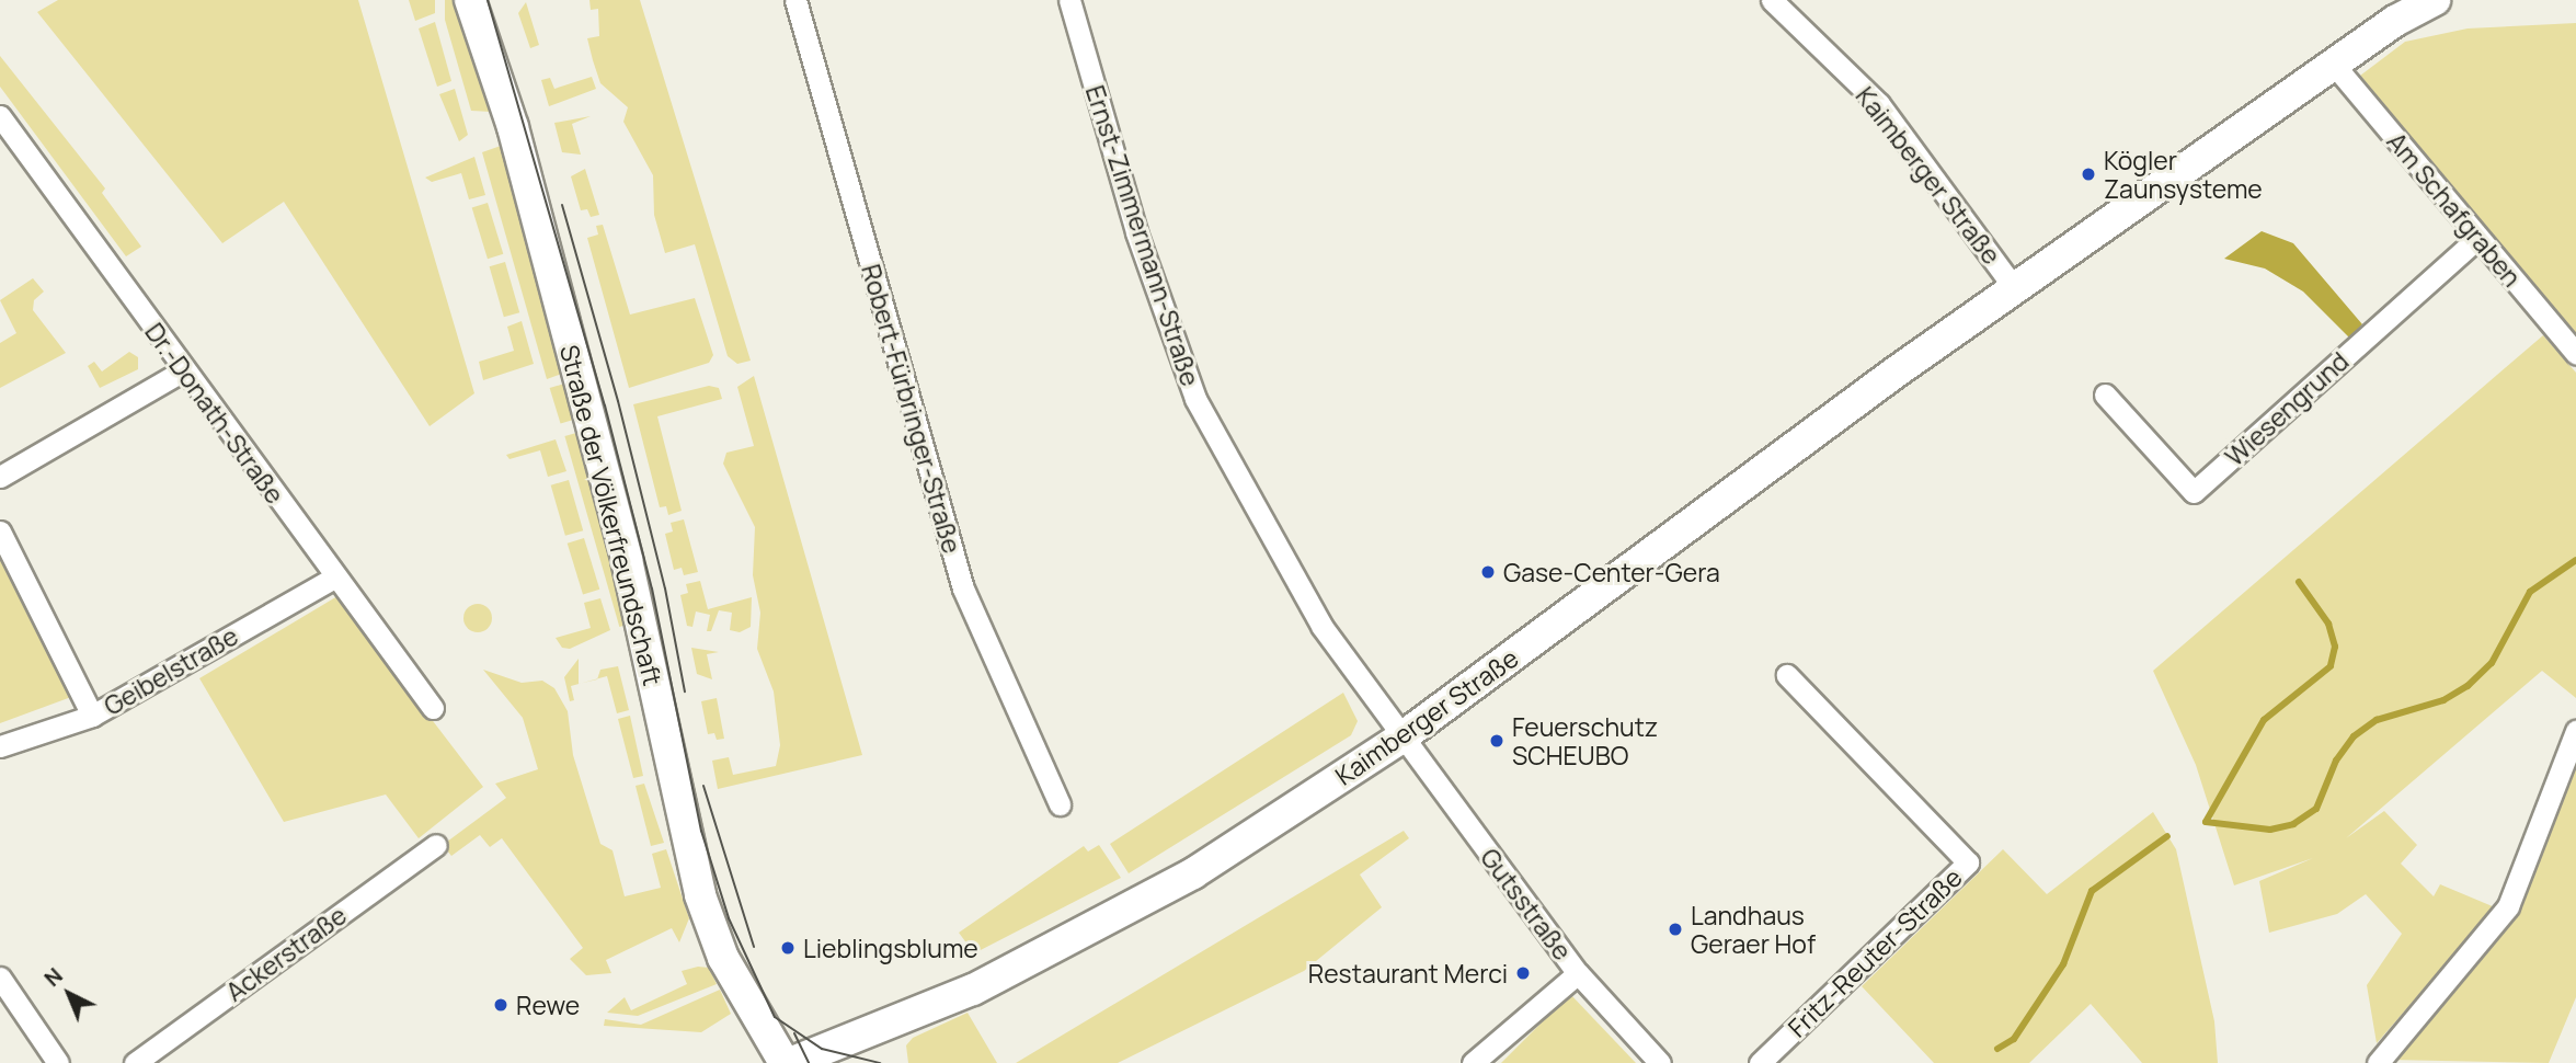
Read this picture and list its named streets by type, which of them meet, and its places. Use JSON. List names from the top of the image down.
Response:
{
  "streets": {
    "main road": ["Kaimberger Straße", "Straße der Völkerfreundschaft"],
    "street": [
      "Am Schafgraben",
      "Ernst-Zimmermann-Straße",
      "Robert-Fürbringer-Straße",
      "Wiesengrund",
      "Dr.-Donath-Straße",
      "Geibelstraße",
      "Gutsstraße",
      "Fritz-Reuter-Straße",
      "Ackerstraße"
    ]
  },
  "crossings": [
    ["Kaimberger Straße", "Am Schafgraben"],
    ["Kaimberger Straße", "Ernst-Zimmermann-Straße"],
    ["Kaimberger Straße", "Straße der Völkerfreundschaft"],
    ["Kaimberger Straße", "Gutsstraße"],
    ["Am Schafgraben", "Wiesengrund"],
    ["Ernst-Zimmermann-Straße", "Gutsstraße"],
    ["Dr.-Donath-Straße", "Geibelstraße"]
  ],
  "places": [
    "Kögler Zaunsysteme",
    "Gase-Center-Gera",
    "Feuerschutz SCHEUBO",
    "Landhaus Geraer Hof",
    "Lieblingsblume",
    "Restaurant Merci",
    "Rewe"
  ],
  "north": "top left"
}
